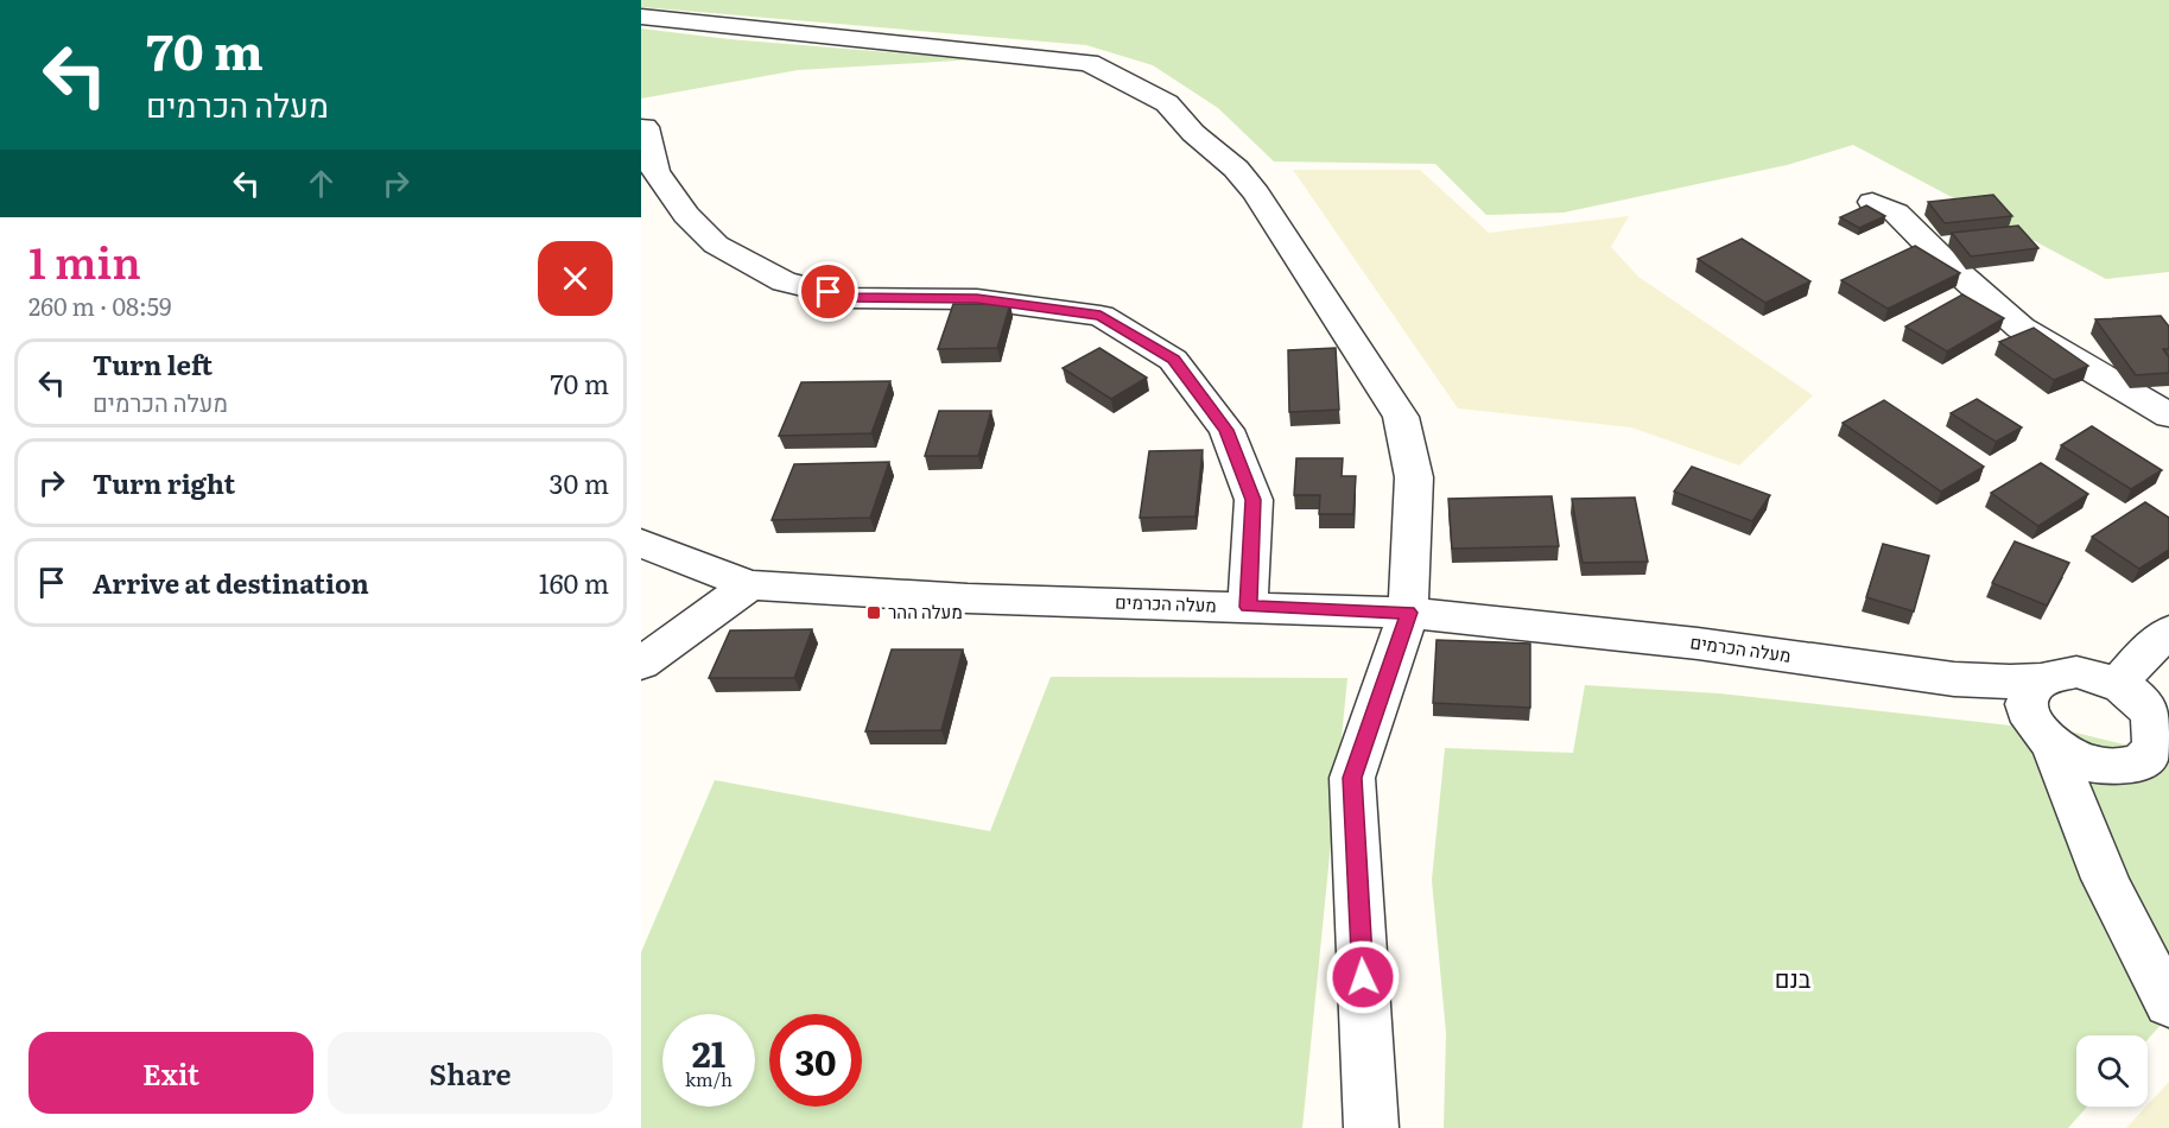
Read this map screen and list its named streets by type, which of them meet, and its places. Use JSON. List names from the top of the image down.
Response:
{
  "streets": {
    "street": ["מעלה הכרמים"]
  },
  "districts": ["בנם"],
  "places": {
    "transit": ["מעלה ההר"]
  },
  "page": {
    "turn": ["70 m", "מעלה הכרמים"],
    "heading": ["1 min", "260 m · 08:59"],
    "list": [
      {
        "name": "Turn left",
        "note": "מעלה הכרמים",
        "value": "70 m"
      },
      {
        "name": "Turn right",
        "value": "30 m"
      },
      {
        "name": "Arrive at destination",
        "value": "160 m"
      }
    ],
    "speed": "21 km/h",
    "limit": "30",
    "buttons": ["Exit", "Share"]
  }
}
